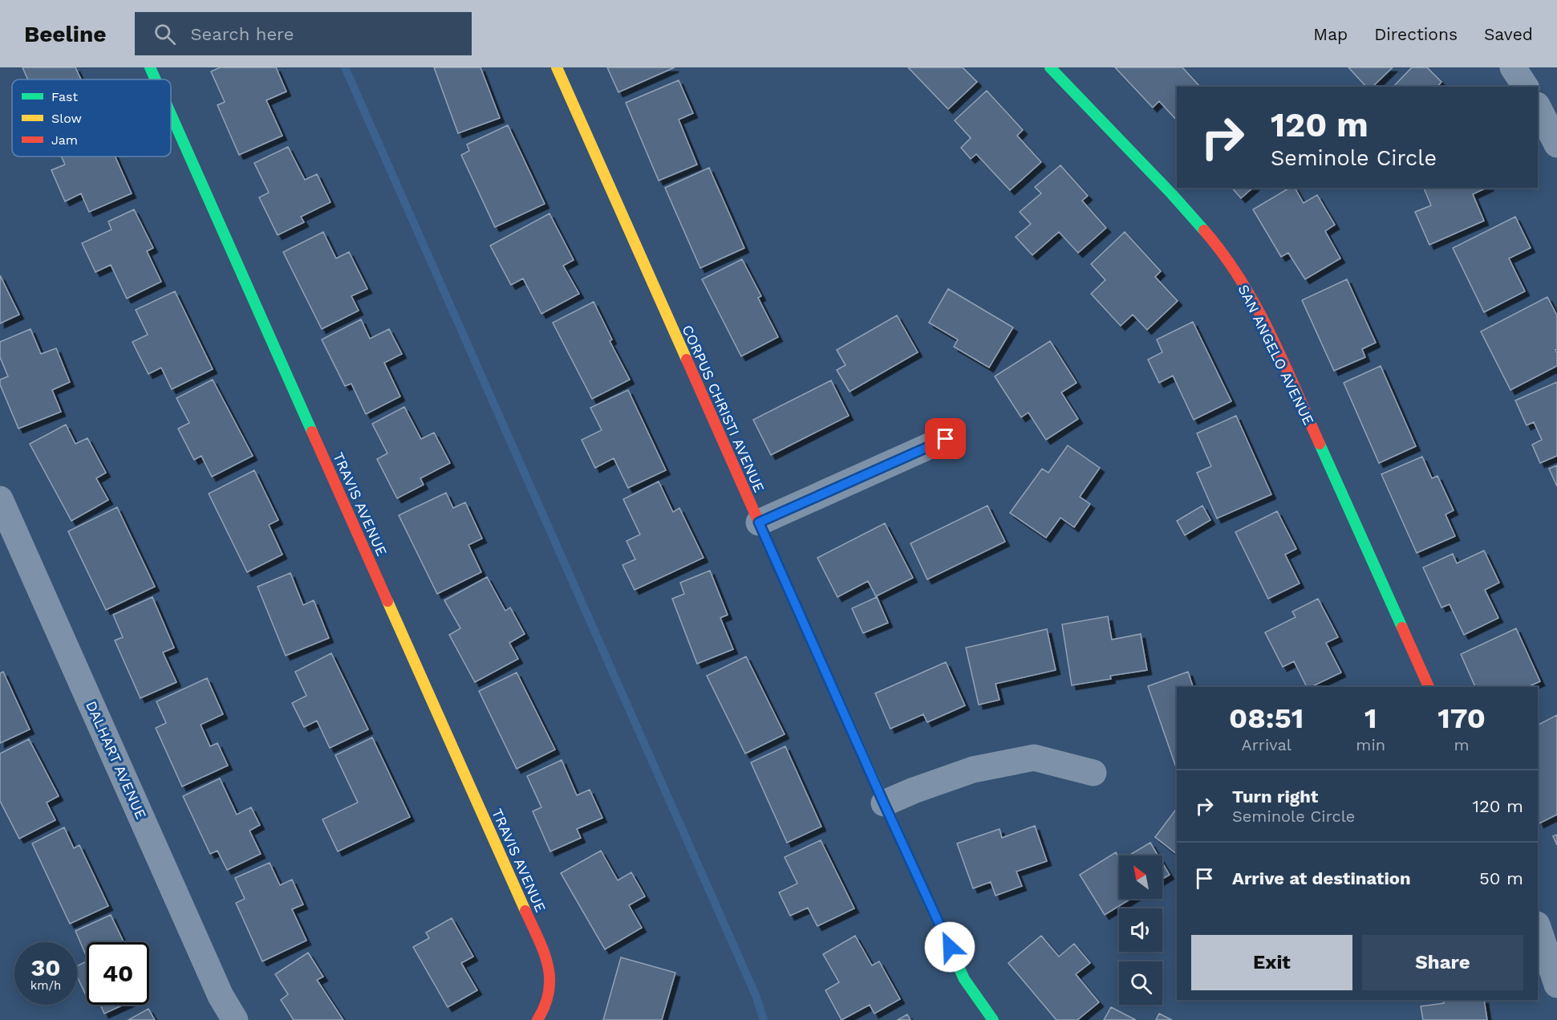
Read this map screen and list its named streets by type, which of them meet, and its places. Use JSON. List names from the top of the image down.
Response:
{
  "streets": {
    "street": [
      "SAN ANGELO AVENUE",
      "CORPUS CHRISTI AVENUE",
      "TRAVIS AVENUE",
      "DALHART AVENUE"
    ]
  },
  "legend": ["Fast", "Slow", "Jam"],
  "north": "top left",
  "page": {
    "header": "Beeline",
    "search": "Search here",
    "nav": ["Map", "Directions", "Saved"],
    "turn": ["120 m", "Seminole Circle"],
    "eta": [
      "08:51",
      "Arrival",
      "1",
      "min",
      "170",
      "m"
    ],
    "list": [
      {
        "name": "Turn right",
        "note": "Seminole Circle",
        "value": "120 m"
      },
      {
        "name": "Arrive at destination",
        "value": "50 m"
      }
    ],
    "buttons": ["Exit", "Share"],
    "speed": "30 km/h",
    "limit": "40"
  }
}
